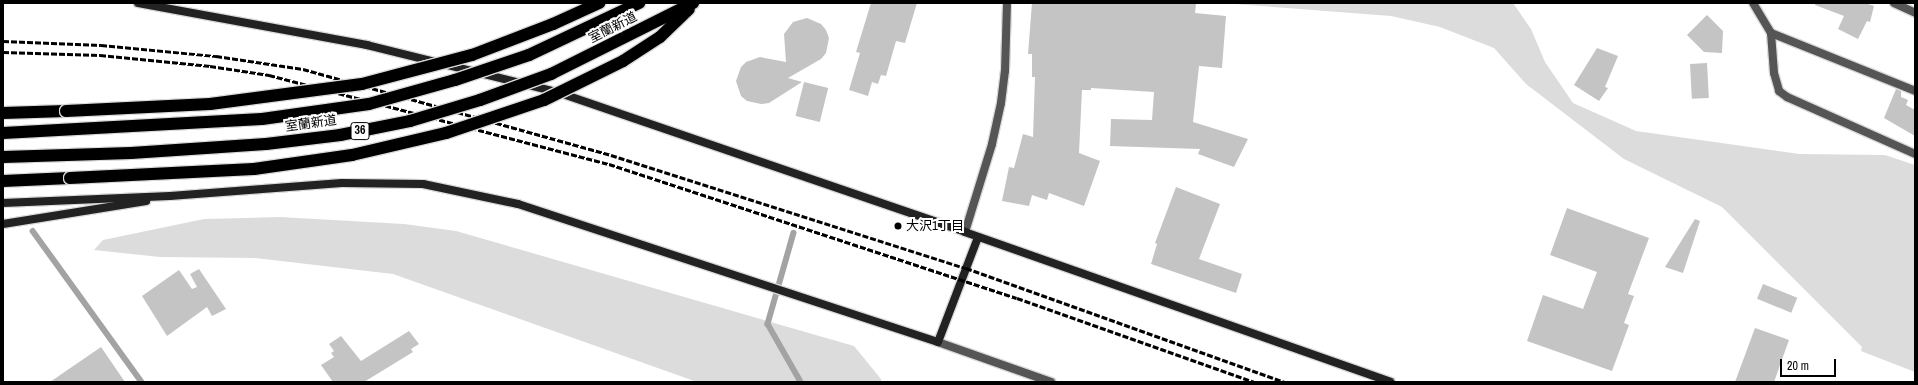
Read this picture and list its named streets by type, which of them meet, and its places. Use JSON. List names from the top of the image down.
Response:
{
  "streets": {
    "highway": ["室蘭新道", "36"]
  },
  "places": ["大沢1丁目"],
  "scale_bar": "20 m"
}
